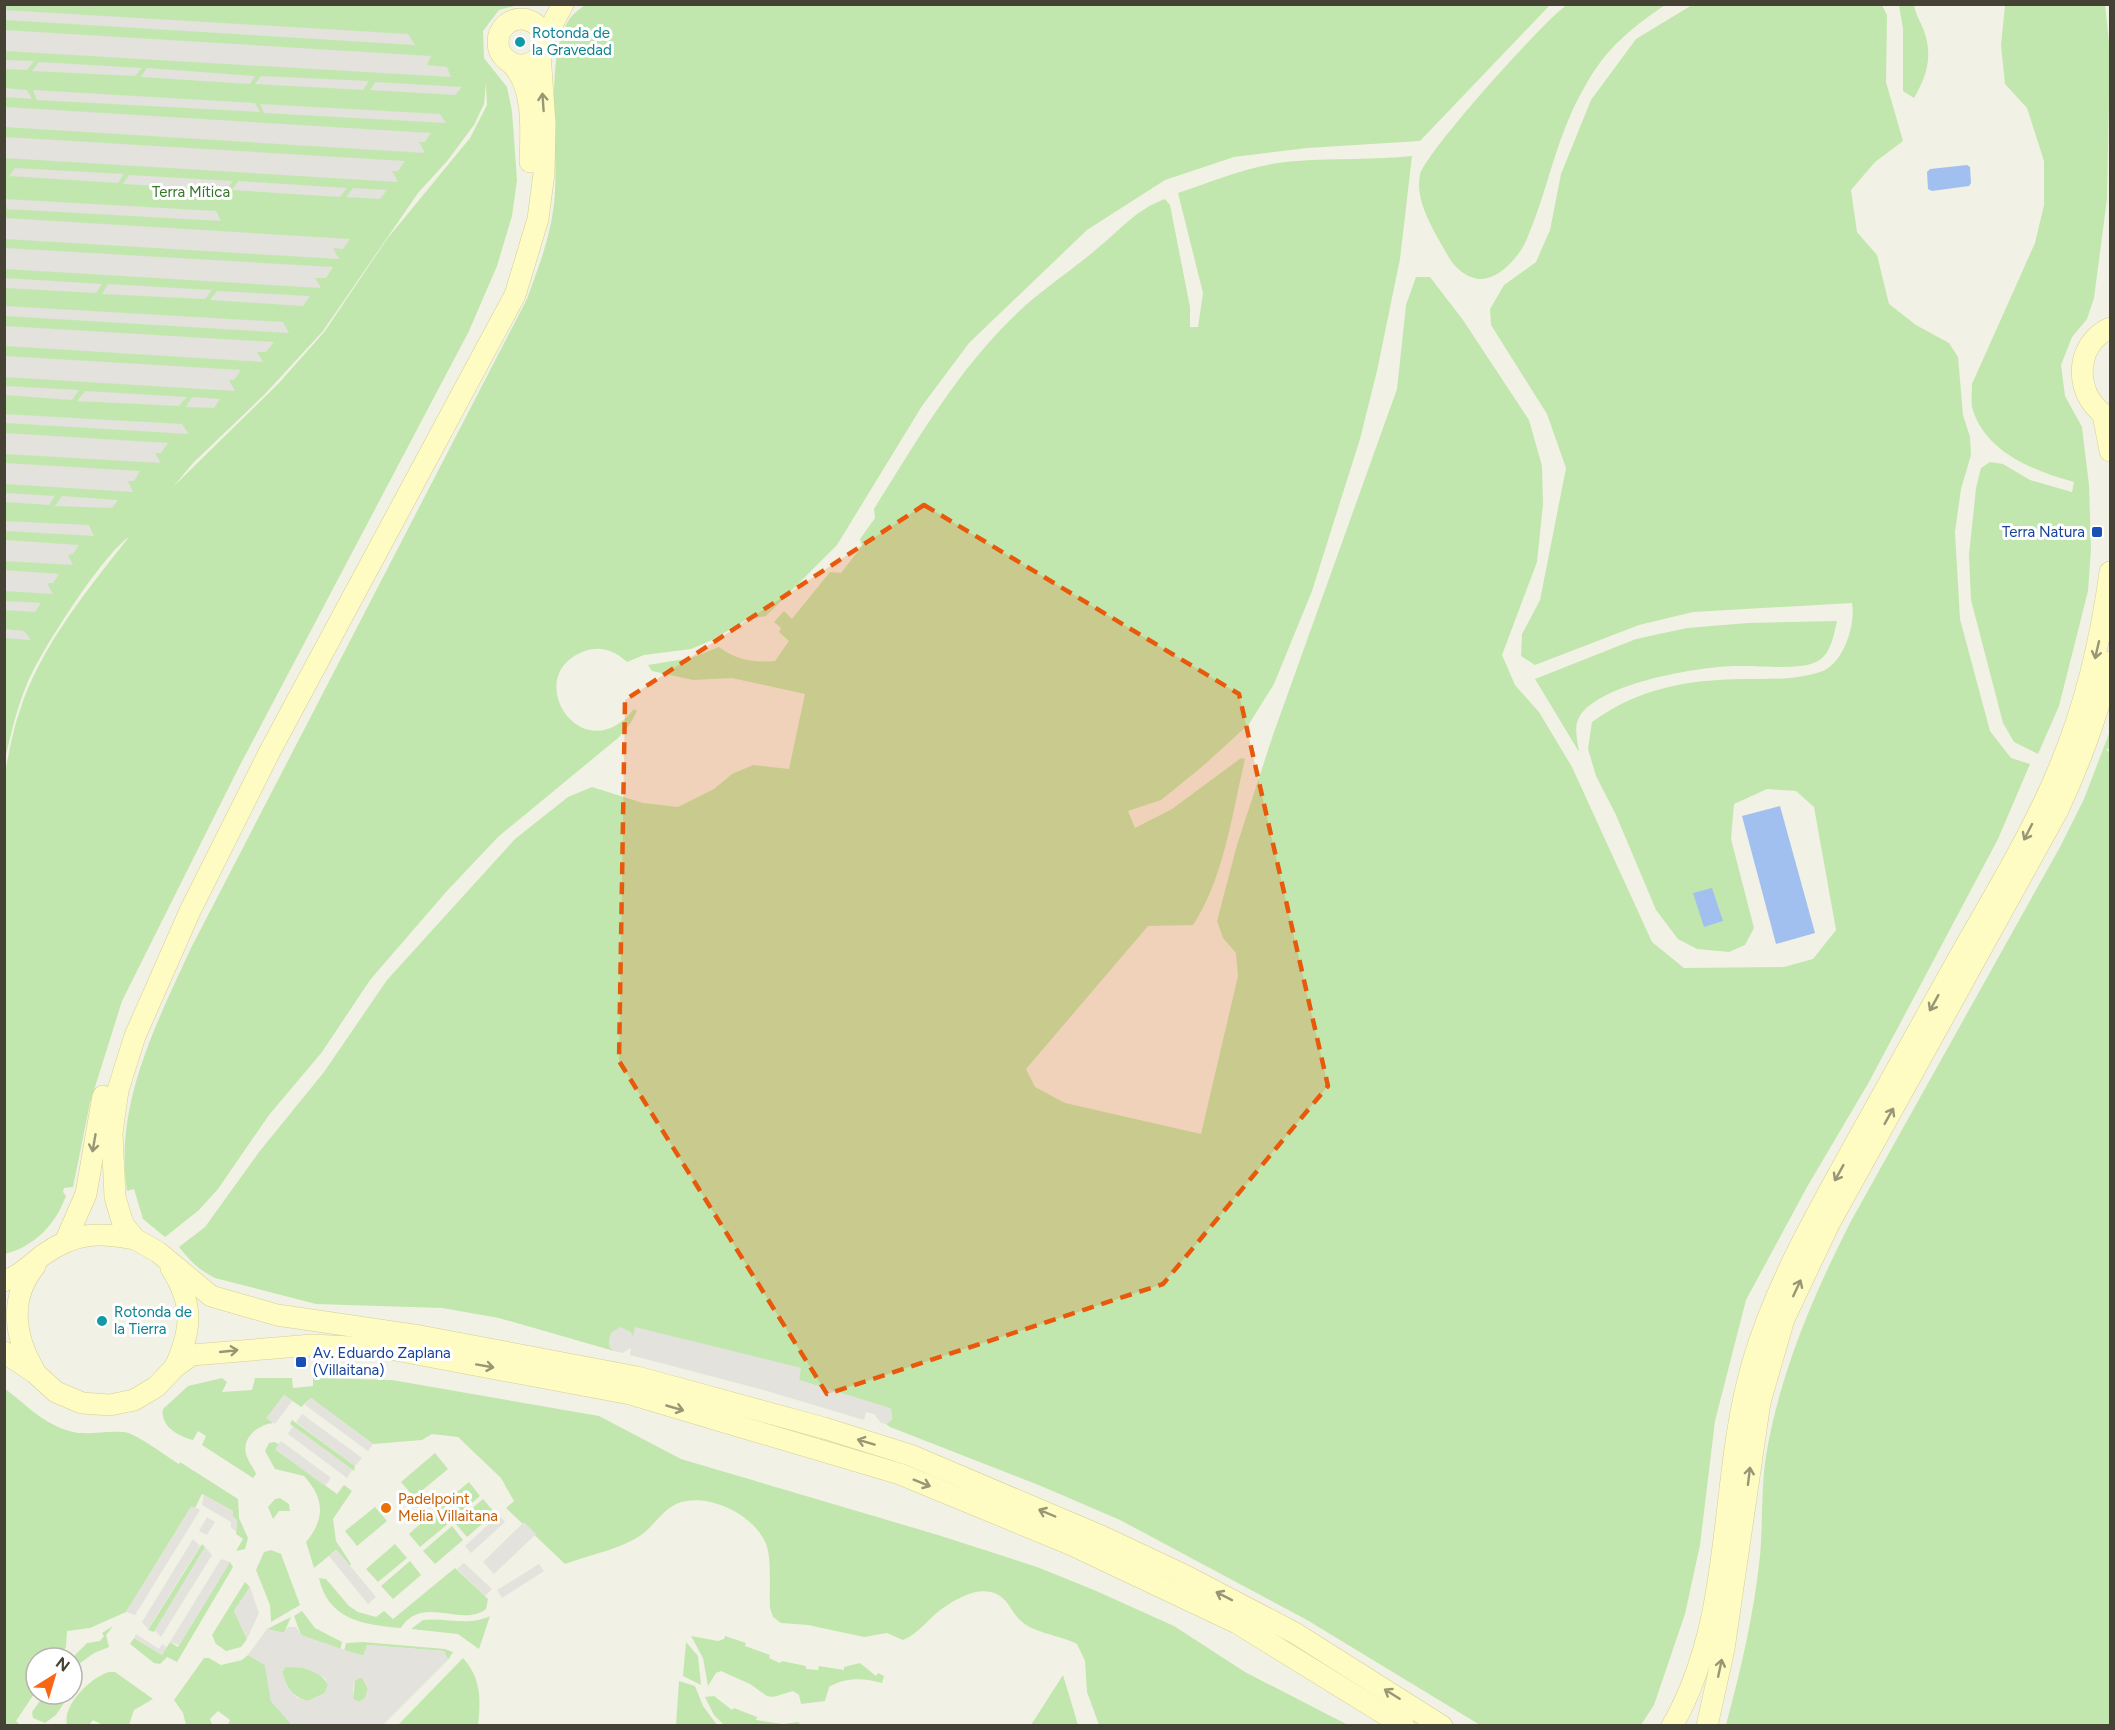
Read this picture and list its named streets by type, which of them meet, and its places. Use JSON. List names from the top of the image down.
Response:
{
  "parks": ["Terra Mítica"],
  "places": {
    "other": ["Rotonda de la Gravedad", "Rotonda de la Tierra", "Padelpoint Melia Villaitana"],
    "transit": ["Terra Natura", "Av. Eduardo Zaplana (Villaitana)"]
  },
  "north": "top right"
}
